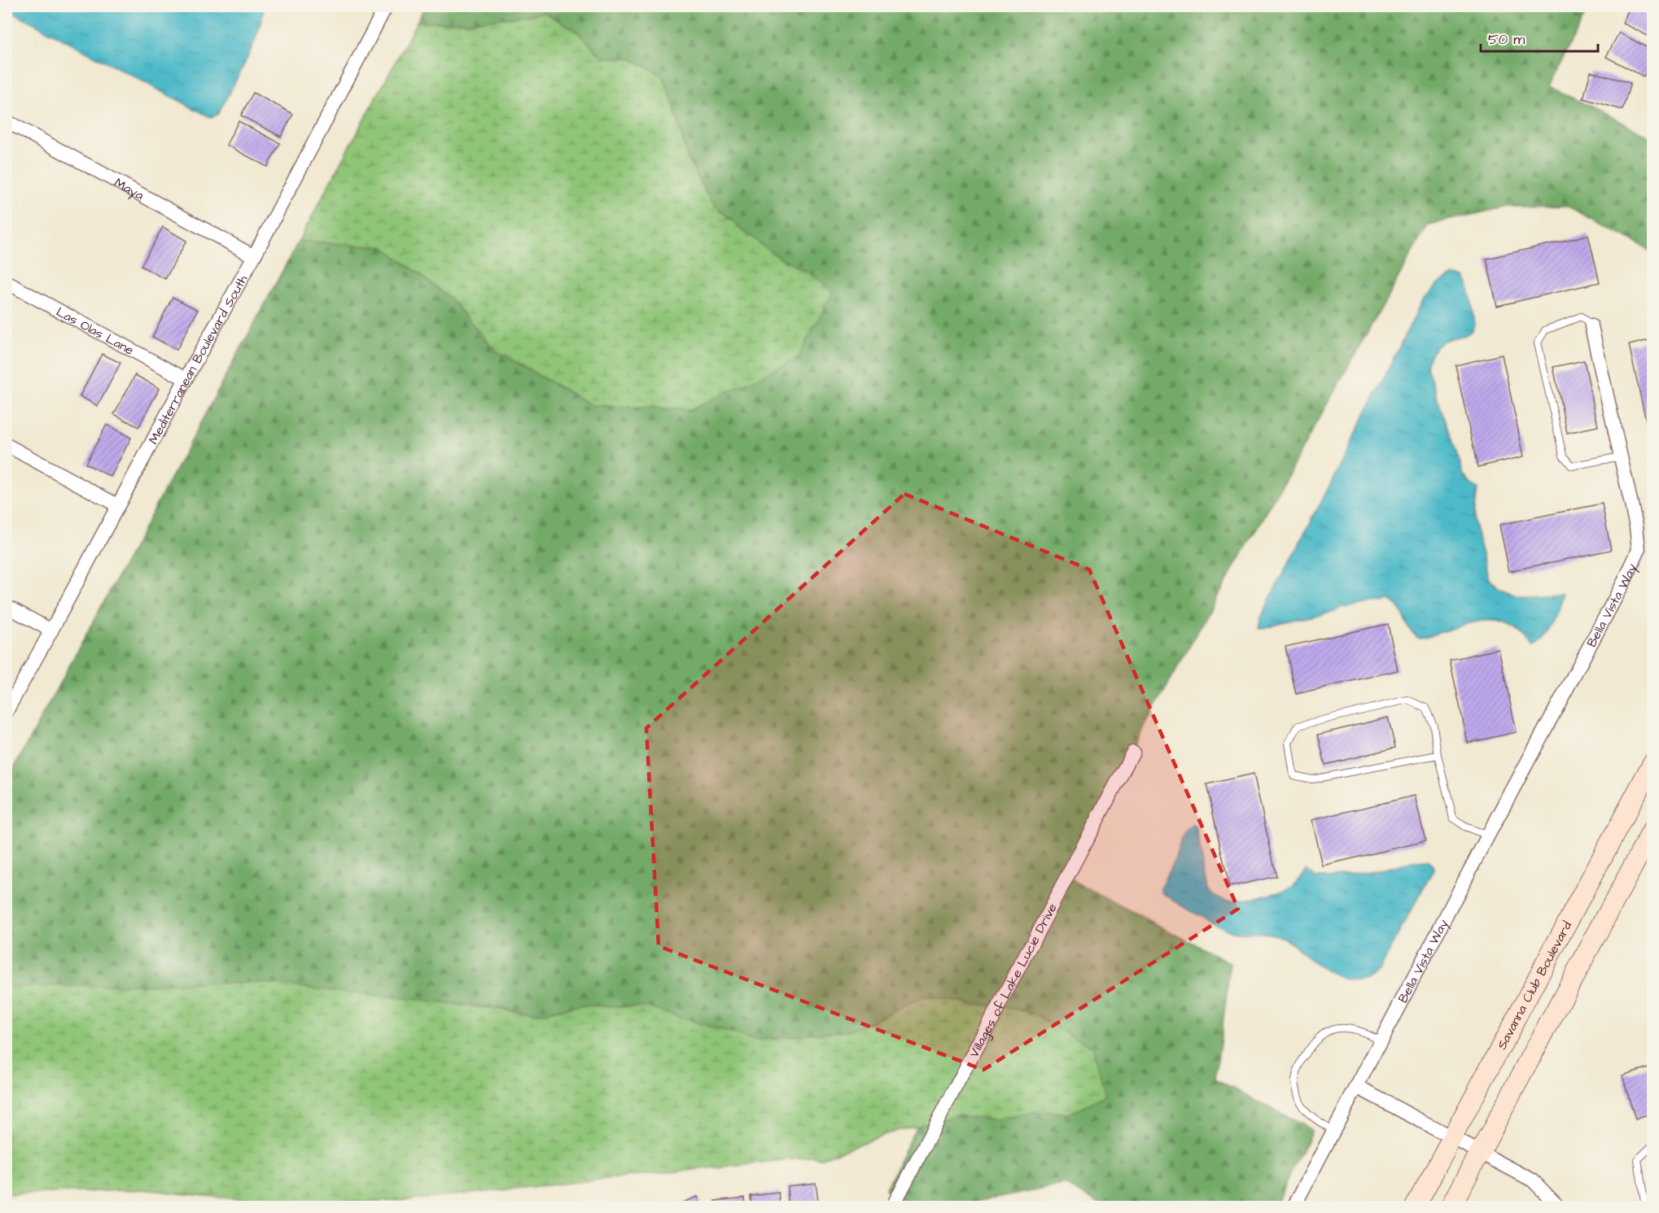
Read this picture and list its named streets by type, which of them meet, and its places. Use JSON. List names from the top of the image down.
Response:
{
  "streets": {
    "street": [
      "Maya",
      "Las Olas Lane",
      "Mediterranean Boulevard South",
      "Bella Vista Way",
      "Villages of Lake Lucie Drive",
      "Savanna Club Boulevard"
    ]
  },
  "crossings": [
    ["Maya", "Mediterranean Boulevard South"],
    ["Las Olas Lane", "Mediterranean Boulevard South"]
  ],
  "scale_bar": "50 m"
}
